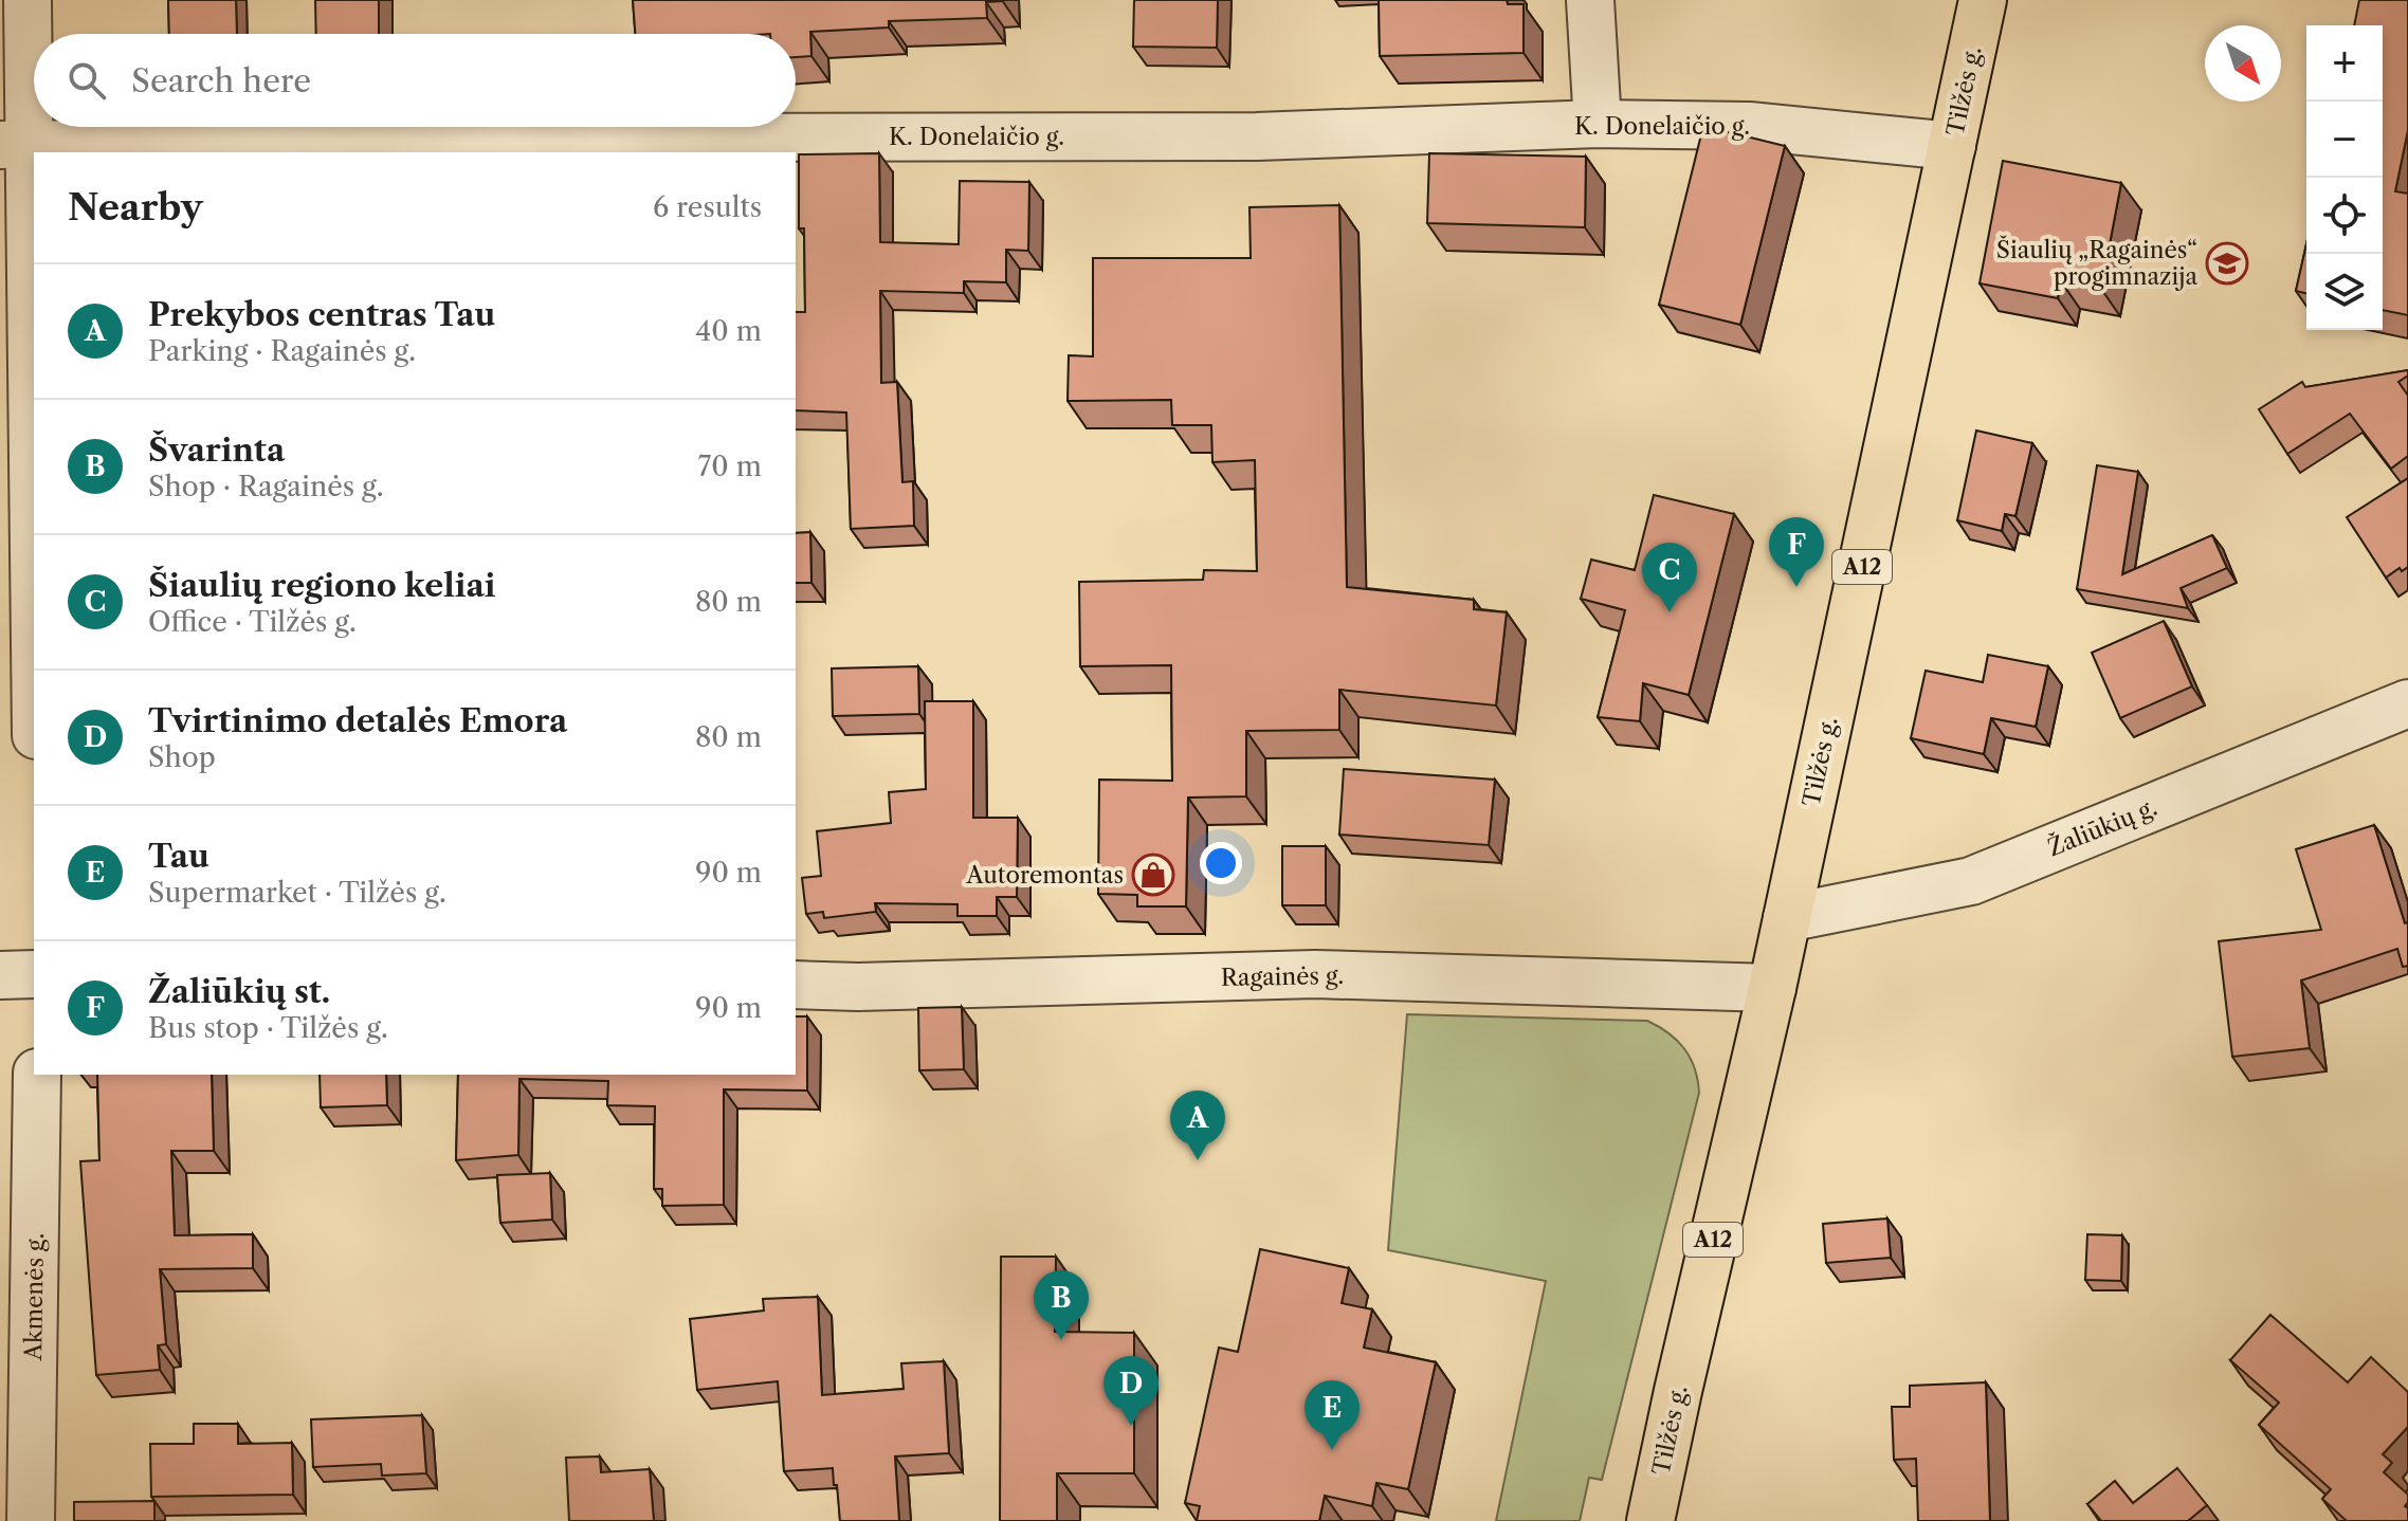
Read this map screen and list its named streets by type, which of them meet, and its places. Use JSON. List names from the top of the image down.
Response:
{
  "streets": {
    "highway": ["Tilžės g.", "A12"],
    "street": [
      "K. Donelaičio g.",
      "Žaliūkių g.",
      "Ragainės g.",
      "Akmenės g."
    ]
  },
  "crossings": [
    ["Tilžės g.", "K. Donelaičio g."],
    ["Tilžės g.", "Žaliūkių g."],
    ["Tilžės g.", "Ragainės g."]
  ],
  "places": {
    "school or university": ["Šiaulių „Ragainės“ progimnazija"],
    "shop": ["Autoremontas"]
  },
  "north": "bottom right",
  "page": {
    "map_buttons": ["+", "−"],
    "search": "Search here",
    "heading": ["Nearby", "6 results"],
    "list": [
      {
        "mark": "A",
        "name": "Prekybos centras Tau",
        "note": "Parking · Ragainės g.",
        "value": "40 m"
      },
      {
        "mark": "B",
        "name": "Švarinta",
        "note": "Shop · Ragainės g.",
        "value": "70 m"
      },
      {
        "mark": "C",
        "name": "Šiaulių regiono keliai",
        "note": "Office · Tilžės g.",
        "value": "80 m"
      },
      {
        "mark": "D",
        "name": "Tvirtinimo detalės Emora",
        "note": "Shop",
        "value": "80 m"
      },
      {
        "mark": "E",
        "name": "Tau",
        "note": "Supermarket · Tilžės g.",
        "value": "90 m"
      },
      {
        "mark": "F",
        "name": "Žaliūkių st.",
        "note": "Bus stop · Tilžės g.",
        "value": "90 m"
      }
    ],
    "pins": [
      "F",
      "C",
      "A",
      "B",
      "D",
      "E"
    ]
  }
}
